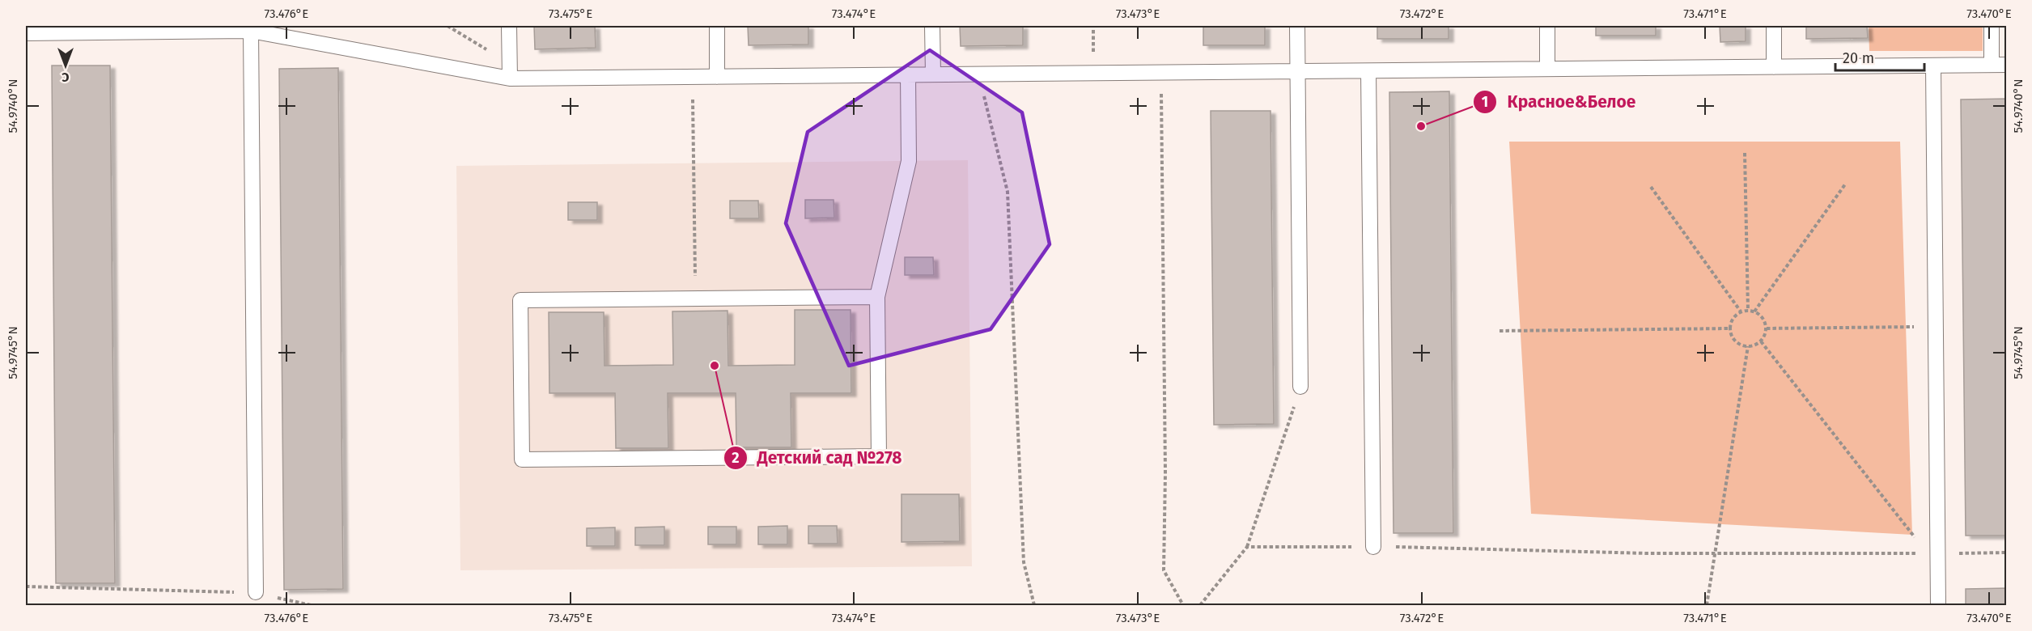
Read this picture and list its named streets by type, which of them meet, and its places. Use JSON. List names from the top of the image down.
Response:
{
  "places": ["Красное&Белое", "Детский сад №278"],
  "scale_bar": "20 m",
  "north": "bottom",
  "coordinates": [
    "73.476°E",
    "73.475°E",
    "73.474°E",
    "73.473°E",
    "73.472°E",
    "73.471°E",
    "73.470°E",
    "54.9740°N",
    "54.9745°N"
  ]
}
